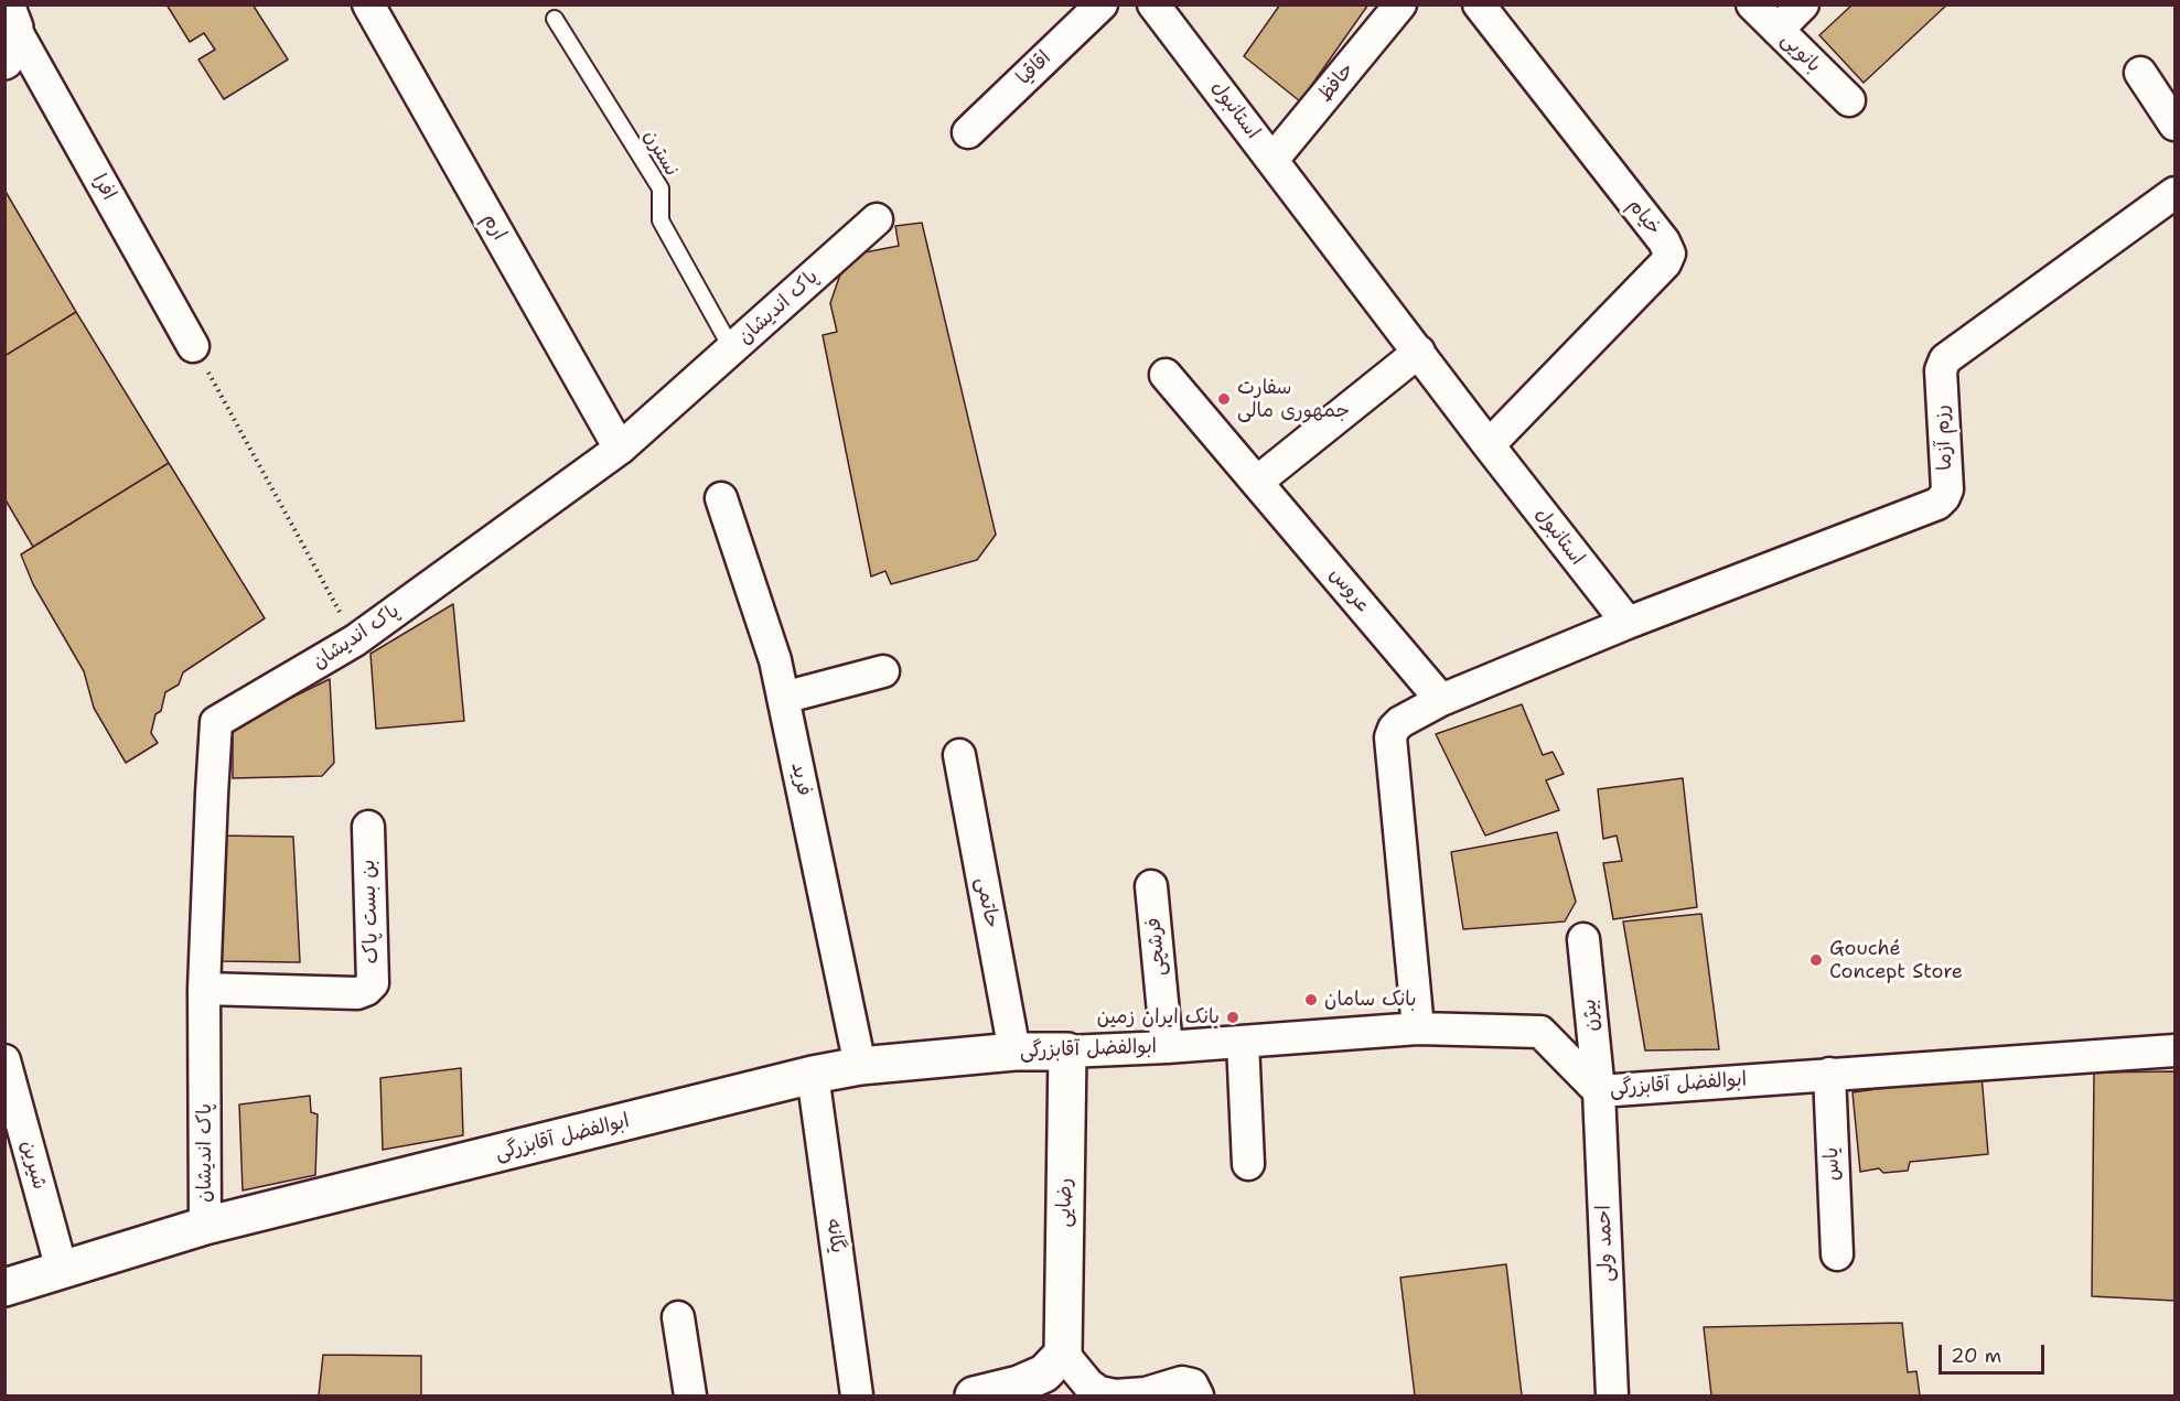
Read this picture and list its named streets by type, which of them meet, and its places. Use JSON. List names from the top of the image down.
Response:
{
  "streets": {
    "street": [
      "بانویی",
      "اقاقیا",
      "حافظ",
      "استانبول",
      "افرا",
      "خیام",
      "ارم",
      "پاک اندیشان",
      "رزم آزما",
      "عروس",
      "فرید",
      "حاتمی",
      "بن بست پاک",
      "فرشچی",
      "بیژن",
      "ابوالفضل آقابزرگی",
      "یاس",
      "شیرین",
      "رضایی",
      "یگانه",
      "احمد ولی"
    ],
    "lane": ["نسترن"]
  },
  "crossings": [
    ["حافظ", "استانبول"],
    ["استانبول", "خیام"],
    ["استانبول", "رزم آزما"],
    ["نسترن", "پاک اندیشان"],
    ["ارم", "پاک اندیشان"],
    ["پاک اندیشان", "بن بست پاک"],
    ["پاک اندیشان", "ابوالفضل آقابزرگی"],
    ["فرید", "ابوالفضل آقابزرگی"],
    ["حاتمی", "ابوالفضل آقابزرگی"],
    ["فرشچی", "ابوالفضل آقابزرگی"],
    ["بیژن", "ابوالفضل آقابزرگی"],
    ["بیژن", "احمد ولی"],
    ["ابوالفضل آقابزرگی", "یاس"],
    ["ابوالفضل آقابزرگی", "شیرین"],
    ["ابوالفضل آقابزرگی", "رضایی"],
    ["ابوالفضل آقابزرگی", "یگانه"],
    ["ابوالفضل آقابزرگی", "احمد ولی"]
  ],
  "places": [
    "سفارت جمهوری مالی",
    "Gouché Concept Store",
    "بانک سامان",
    "بانک ایران زمین"
  ],
  "scale_bar": "20 m"
}
